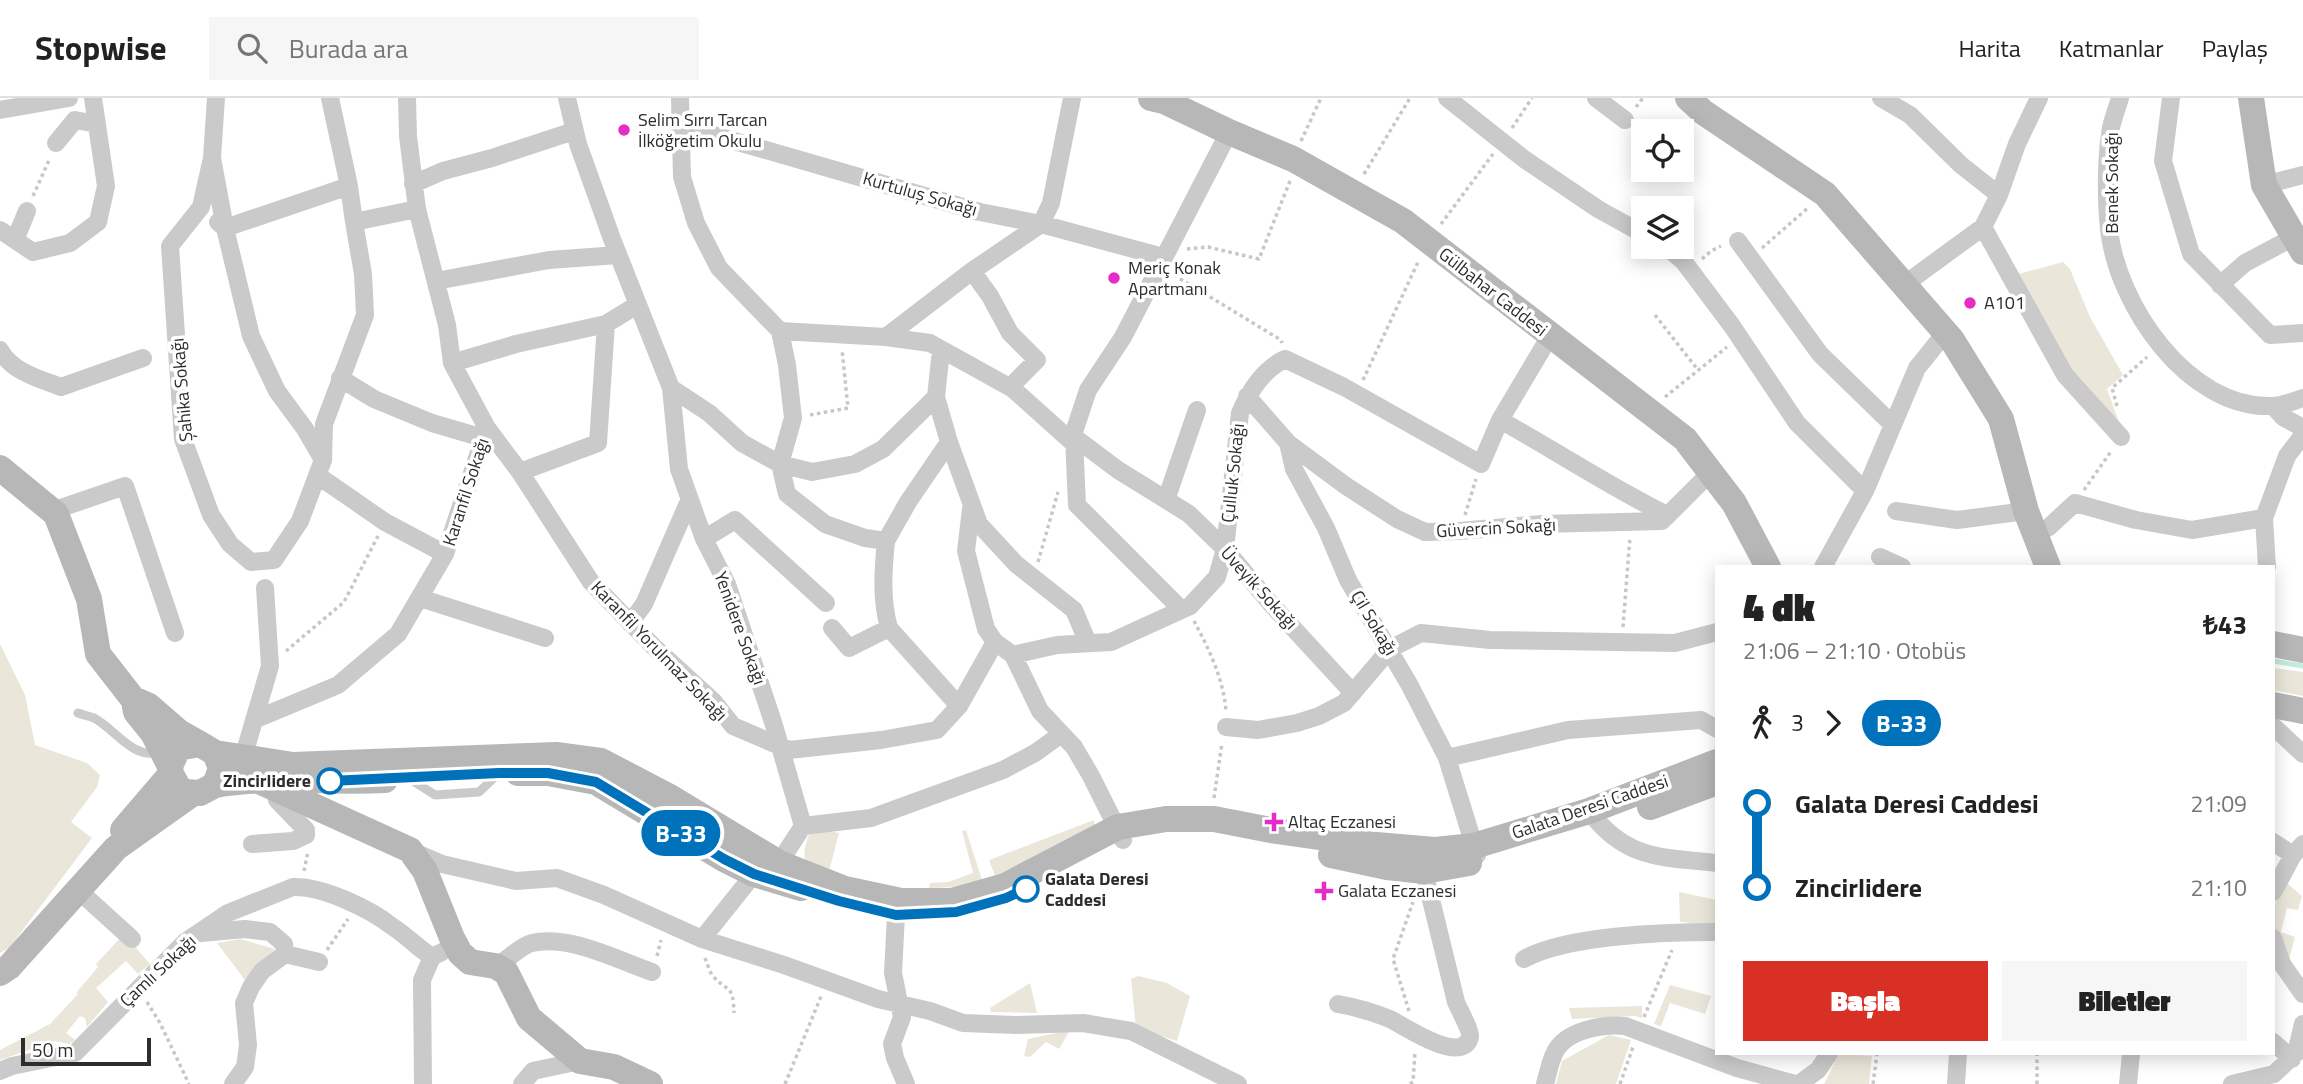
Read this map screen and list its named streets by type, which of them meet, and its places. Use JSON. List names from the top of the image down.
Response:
{
  "streets": {
    "main road": ["Gülbahar Caddesi", "Galata Deresi Caddesi"],
    "street": [
      "Benek Sokağı",
      "Kurtuluş Sokağı",
      "Şahika Sokağı",
      "Çulluk Sokağı",
      "Karanfil Sokağı",
      "Güvercin Sokağı",
      "Üveyik Sokağı",
      "Çil Sokağı",
      "Yenidere Sokağı",
      "Karanfil Yorulmaz Sokağı",
      "Çamlı Sokağı"
    ]
  },
  "crossings": [
    ["Çulluk Sokağı", "Üveyik Sokağı"],
    ["Çulluk Sokağı", "Çil Sokağı"],
    ["Karanfil Sokağı", "Karanfil Yorulmaz Sokağı"],
    ["Güvercin Sokağı", "Çil Sokağı"],
    ["Çil Sokağı", "Galata Deresi Caddesi"],
    ["Yenidere Sokağı", "Karanfil Yorulmaz Sokağı"]
  ],
  "places": {
    "other": [
      "Selim Sırrı Tarcan İlköğretim Okulu",
      "Meriç Konak Apartmanı",
      "A101",
      "Zincirlidere",
      "Galata Deresi Caddesi"
    ],
    "health": ["Altaç Eczanesi", "Galata Eczanesi"]
  },
  "lines": ["bus line B-33"],
  "scale_bar": "50 m",
  "page": {
    "header": "Stopwise",
    "search": "Burada ara",
    "nav": ["Harita", "Katmanlar", "Paylaş"],
    "on_map": "B-33",
    "heading": ["4 dk", "21:06 – 21:10 · Otobüs", "₺43"],
    "legs": ["3", "B-33"],
    "list": [
      {
        "name": "Galata Deresi Caddesi",
        "value": "21:09"
      },
      {
        "name": "Zincirlidere",
        "value": "21:10"
      }
    ],
    "buttons": ["Başla", "Biletler"],
    "scale": "50 m"
  }
}
